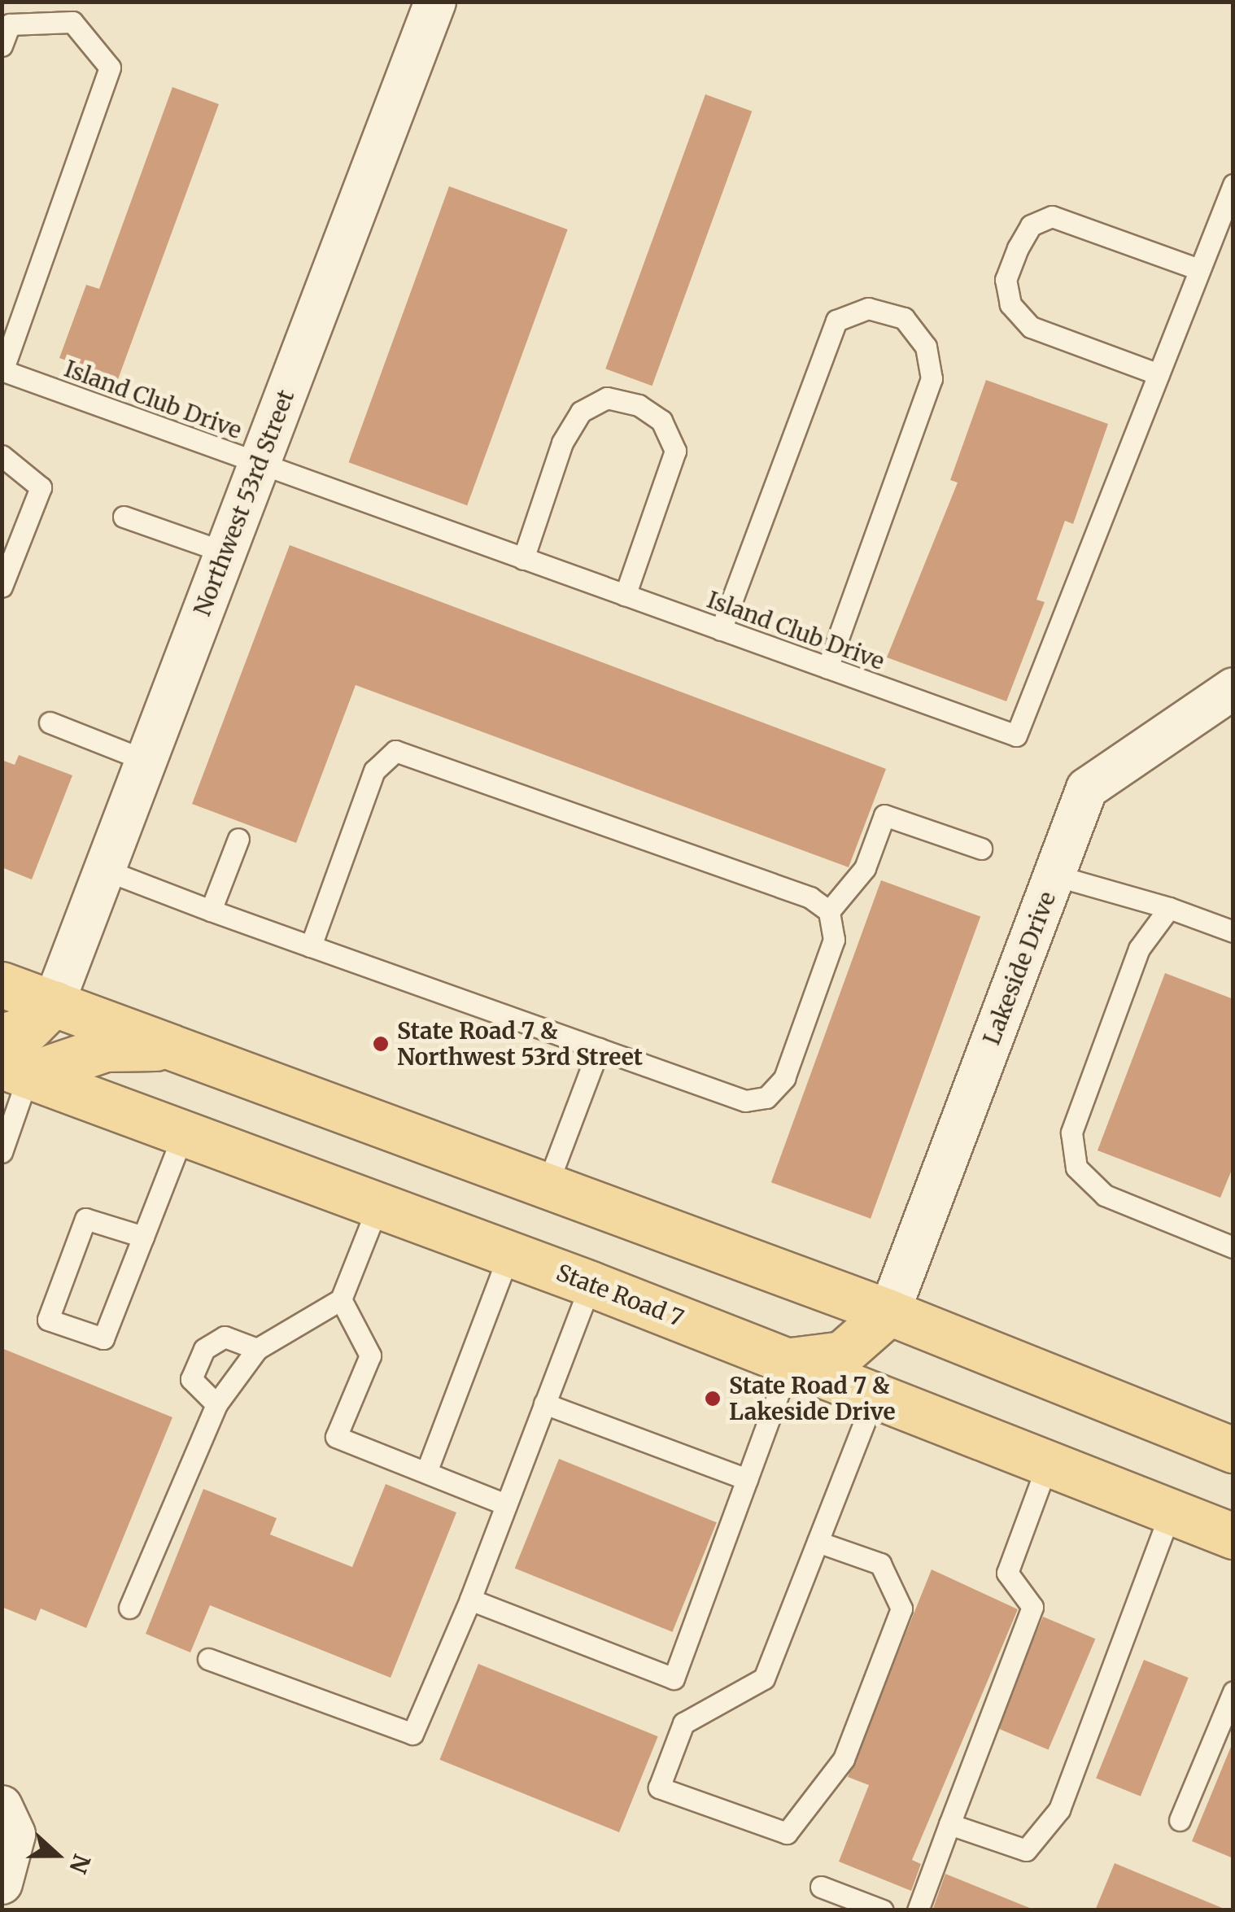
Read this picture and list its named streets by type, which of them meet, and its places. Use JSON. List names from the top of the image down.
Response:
{
  "streets": {
    "main road": ["State Road 7"],
    "street": ["Northwest 53rd Street", "Lakeside Drive"],
    "lane": ["Island Club Drive"]
  },
  "crossings": [
    ["Island Club Drive", "Northwest 53rd Street"]
  ],
  "places": ["State Road 7 & Northwest 53rd Street", "State Road 7 & Lakeside Drive"],
  "north": "right"
}
